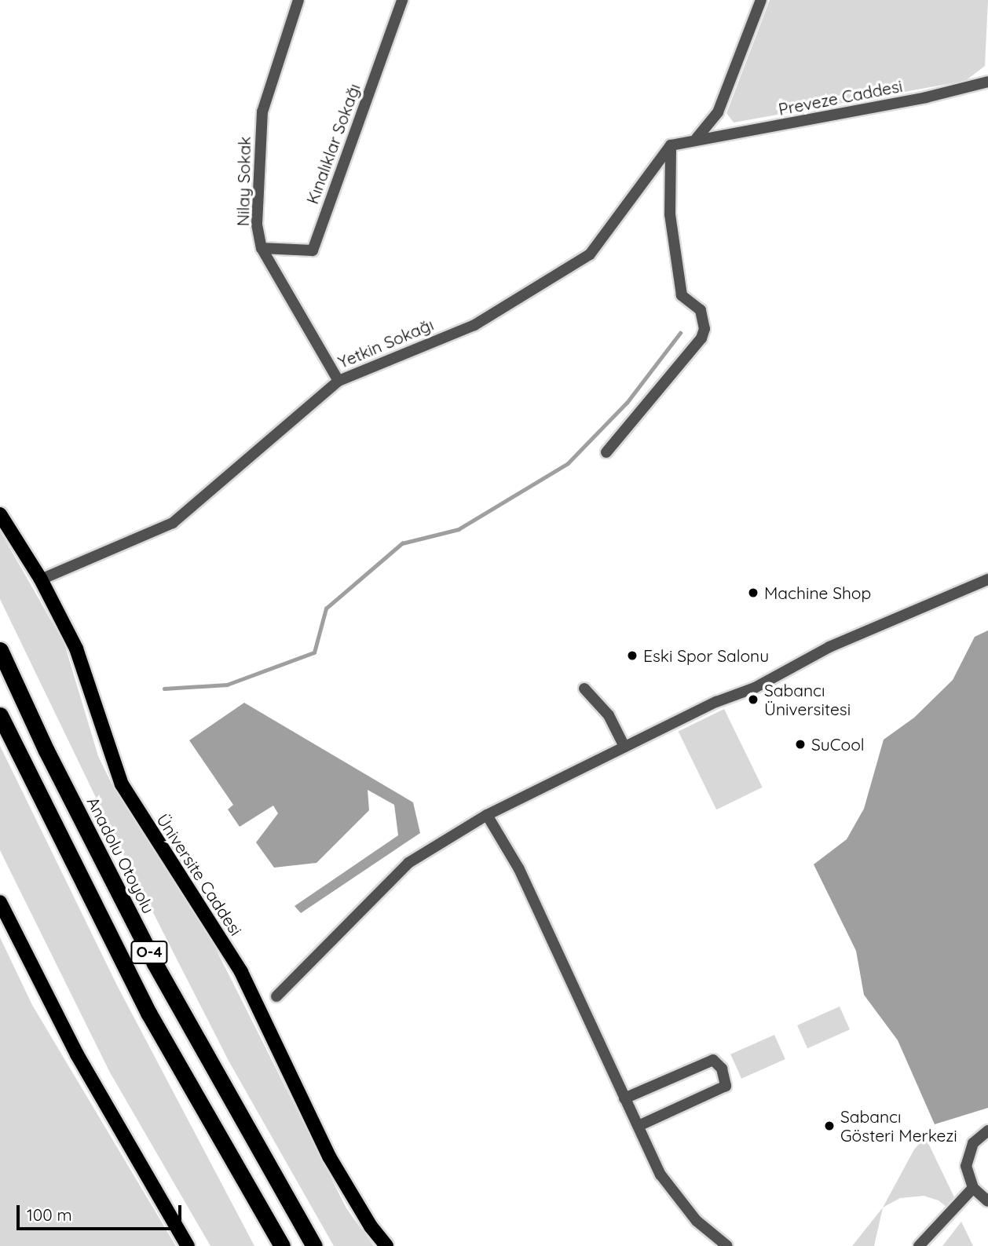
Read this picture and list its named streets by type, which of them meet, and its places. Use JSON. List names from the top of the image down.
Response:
{
  "streets": {
    "highway": ["Anadolu Otoyolu", "O-4"],
    "main road": ["Üniversite Caddesi"],
    "street": [
      "Preveze Caddesi",
      "Kınalıklar Sokağı",
      "Nilay Sokak",
      "Yetkin Sokağı"
    ]
  },
  "crossings": [
    ["Kınalıklar Sokağı", "Nilay Sokak"],
    ["Nilay Sokak", "Yetkin Sokağı"],
    ["Yetkin Sokağı", "Üniversite Caddesi"]
  ],
  "places": [
    "Machine Shop",
    "Eski Spor Salonu",
    "Sabancı Üniversitesi",
    "SuCool",
    "Sabancı Gösteri Merkezi"
  ],
  "scale_bar": "100 m"
}
